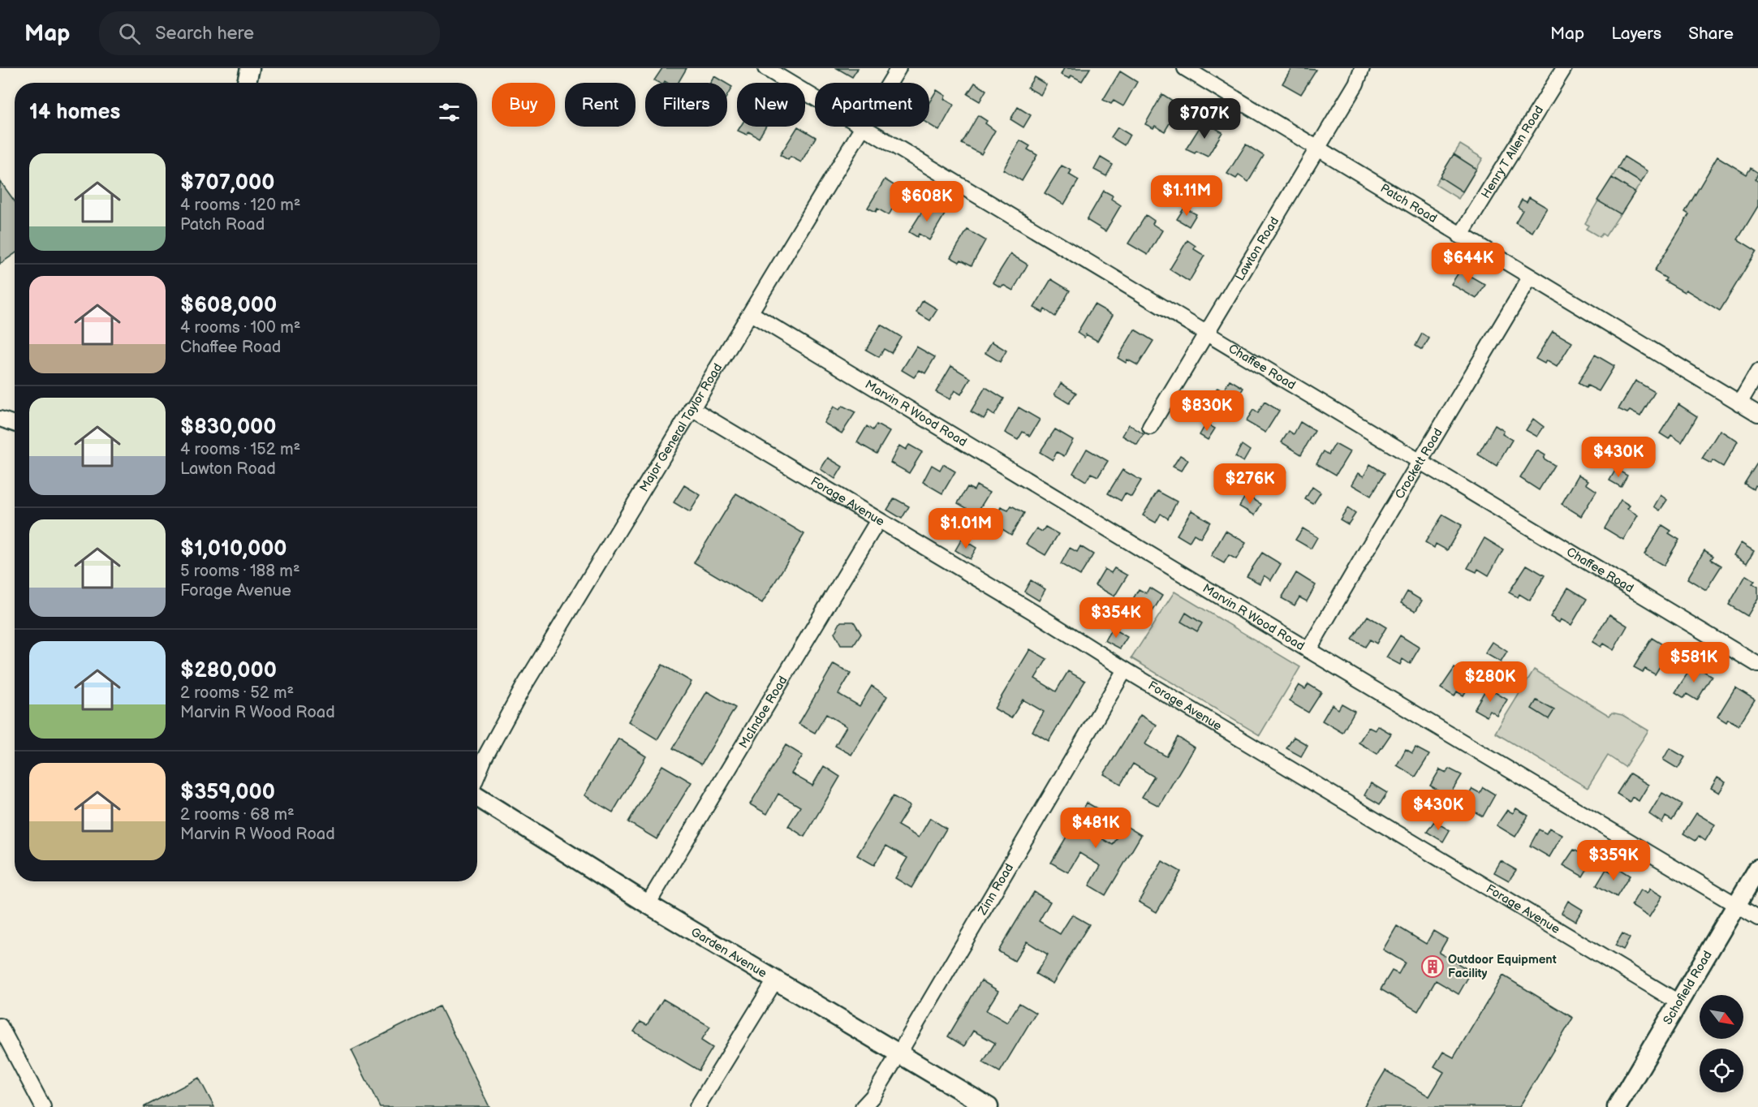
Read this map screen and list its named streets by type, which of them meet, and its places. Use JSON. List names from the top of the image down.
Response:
{
  "streets": {
    "street": [
      "Henry T Allen Road",
      "Patch Road",
      "Lawton Road",
      "Chaffee Road",
      "Marvin R Wood Road",
      "Major General Taylor Road",
      "Crockett Road",
      "Forage Avenue",
      "McIndoe Road",
      "Zinn Road",
      "Garden Avenue",
      "Schofield Road"
    ]
  },
  "crossings": [
    ["Henry T Allen Road", "Patch Road"],
    ["Patch Road", "Lawton Road"],
    ["Patch Road", "Crockett Road"],
    ["Lawton Road", "Chaffee Road"],
    ["Chaffee Road", "Major General Taylor Road"],
    ["Chaffee Road", "Crockett Road"],
    ["Marvin R Wood Road", "Major General Taylor Road"],
    ["Marvin R Wood Road", "Crockett Road"],
    ["Marvin R Wood Road", "Schofield Road"],
    ["Major General Taylor Road", "Forage Avenue"],
    ["Forage Avenue", "McIndoe Road"],
    ["Forage Avenue", "Zinn Road"],
    ["Forage Avenue", "Schofield Road"],
    ["McIndoe Road", "Garden Avenue"],
    ["Zinn Road", "Garden Avenue"]
  ],
  "places": {
    "building": ["Outdoor Equipment Facility"]
  },
  "north": "bottom right",
  "page": {
    "header": "Map",
    "search": "Search here",
    "nav": ["Map", "Layers", "Share"],
    "chip": [
      "Buy",
      "Rent",
      "Filters",
      "New",
      "Apartment"
    ],
    "heading": "14 homes",
    "price": [
      "$707K",
      "$1.11M",
      "$608K",
      "$644K",
      "$830K",
      "$430K",
      "$276K",
      "$1.01M",
      "$354K",
      "$581K",
      "$280K",
      "$430K",
      "$481K",
      "$359K"
    ],
    "list": [
      {
        "name": "$707,000",
        "note": "4 rooms · 120 m² · Patch Road"
      },
      {
        "name": "$608,000",
        "note": "4 rooms · 100 m² · Chaffee Road"
      },
      {
        "name": "$830,000",
        "note": "4 rooms · 152 m² · Lawton Road"
      },
      {
        "name": "$1,010,000",
        "note": "5 rooms · 188 m² · Forage Avenue"
      },
      {
        "name": "$280,000",
        "note": "2 rooms · 52 m² · Marvin R Wood Road"
      },
      {
        "name": "$359,000",
        "note": "2 rooms · 68 m² · Marvin R Wood Road"
      }
    ]
  }
}
